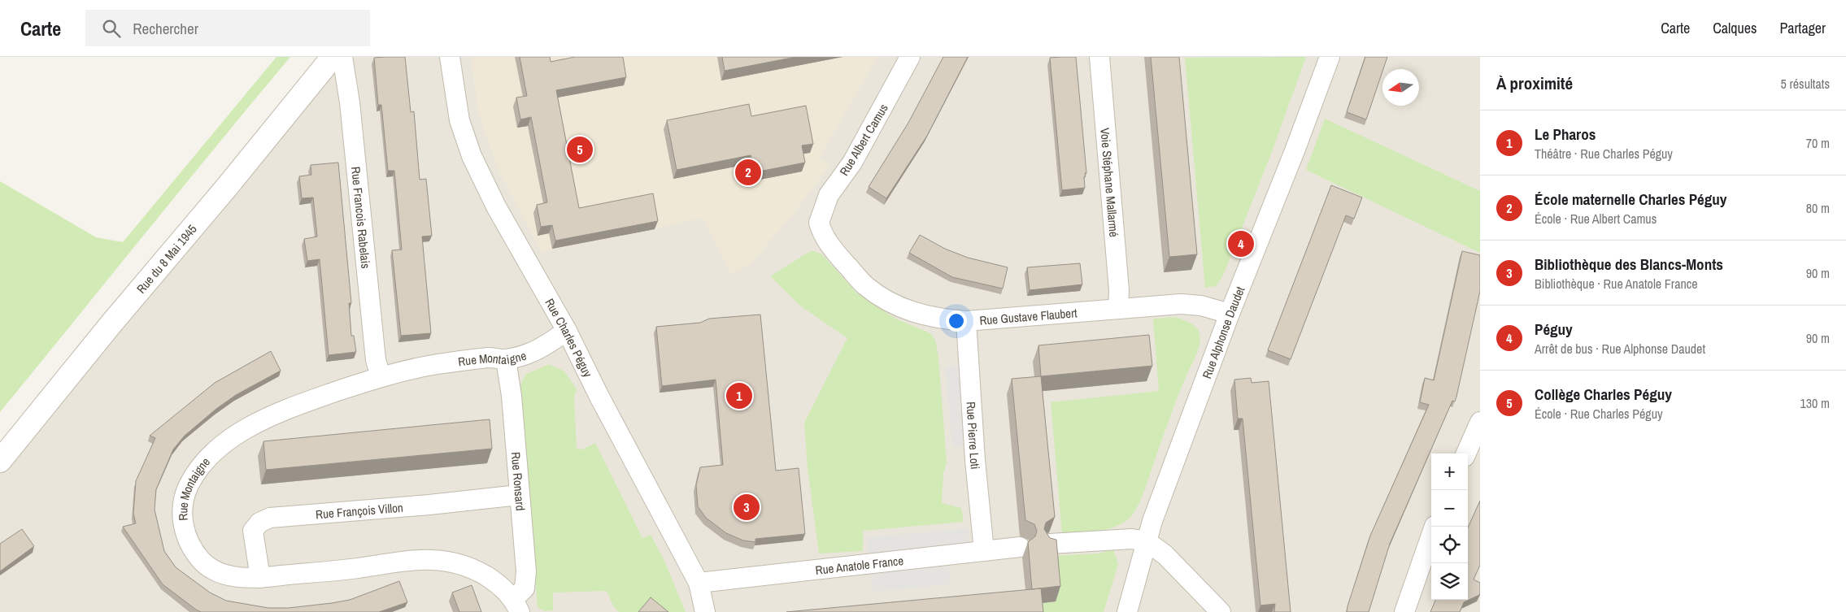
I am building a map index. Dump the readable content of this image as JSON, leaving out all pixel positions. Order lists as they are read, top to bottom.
{
  "streets": {
    "street": [
      "Rue Albert Camus",
      "Voie Stéphane Mallarmé",
      "Rue Francois Rabelais",
      "Rue du 8 Mai 1945",
      "Rue Gustave Flaubert",
      "Rue Alphonse Daudet",
      "Rue Charles Péguy",
      "Rue Montaigne",
      "Rue Pierre Loti",
      "Rue Ronsard",
      "Rue François Villon",
      "Rue Anatole France"
    ]
  },
  "crossings": [
    ["Rue Albert Camus", "Rue Gustave Flaubert"],
    ["Voie Stéphane Mallarmé", "Rue Gustave Flaubert"],
    ["Rue Francois Rabelais", "Rue Montaigne"],
    ["Rue Gustave Flaubert", "Rue Alphonse Daudet"],
    ["Rue Gustave Flaubert", "Rue Pierre Loti"],
    ["Rue Charles Péguy", "Rue Montaigne"],
    ["Rue Charles Péguy", "Rue Anatole France"],
    ["Rue Montaigne", "Rue Ronsard"],
    ["Rue Montaigne", "Rue François Villon"],
    ["Rue Pierre Loti", "Rue Anatole France"],
    ["Rue Ronsard", "Rue François Villon"]
  ],
  "north": "left",
  "page": {
    "header": "Carte",
    "search": "Rechercher",
    "nav": ["Carte", "Calques", "Partager"],
    "heading": ["À proximité", "5 résultats"],
    "list": [
      {
        "mark": "1",
        "name": "Le Pharos",
        "note": "Théâtre · Rue Charles Péguy",
        "value": "70 m"
      },
      {
        "mark": "2",
        "name": "École maternelle Charles Péguy",
        "note": "École · Rue Albert Camus",
        "value": "80 m"
      },
      {
        "mark": "3",
        "name": "Bibliothèque des Blancs-Monts",
        "note": "Bibliothèque · Rue Anatole France",
        "value": "90 m"
      },
      {
        "mark": "4",
        "name": "Péguy",
        "note": "Arrêt de bus · Rue Alphonse Daudet",
        "value": "90 m"
      },
      {
        "mark": "5",
        "name": "Collège Charles Péguy",
        "note": "École · Rue Charles Péguy",
        "value": "130 m"
      }
    ],
    "pins": [
      "5",
      "2",
      "4",
      "1",
      "3"
    ],
    "map_buttons": ["+", "−"]
  }
}
